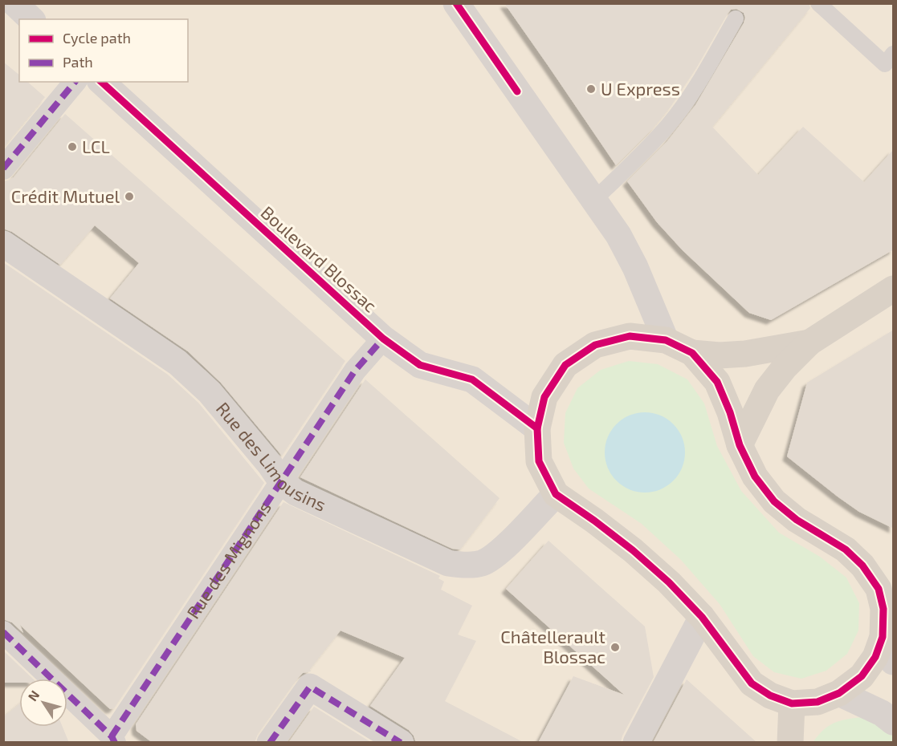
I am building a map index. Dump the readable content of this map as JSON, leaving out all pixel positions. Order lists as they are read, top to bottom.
{
  "streets": {
    "main road": ["Boulevard Blossac", "Rue des Limousins"],
    "street": ["Rue des Mignons"]
  },
  "crossings": [
    ["Boulevard Blossac", "Rue des Mignons"],
    ["Rue des Limousins", "Rue des Mignons"]
  ],
  "places": [
    "U Express",
    "LCL",
    "Crédit Mutuel",
    "Châtellerault Blossac"
  ],
  "legend": ["Cycle path", "Path"],
  "north": "top left"
}
